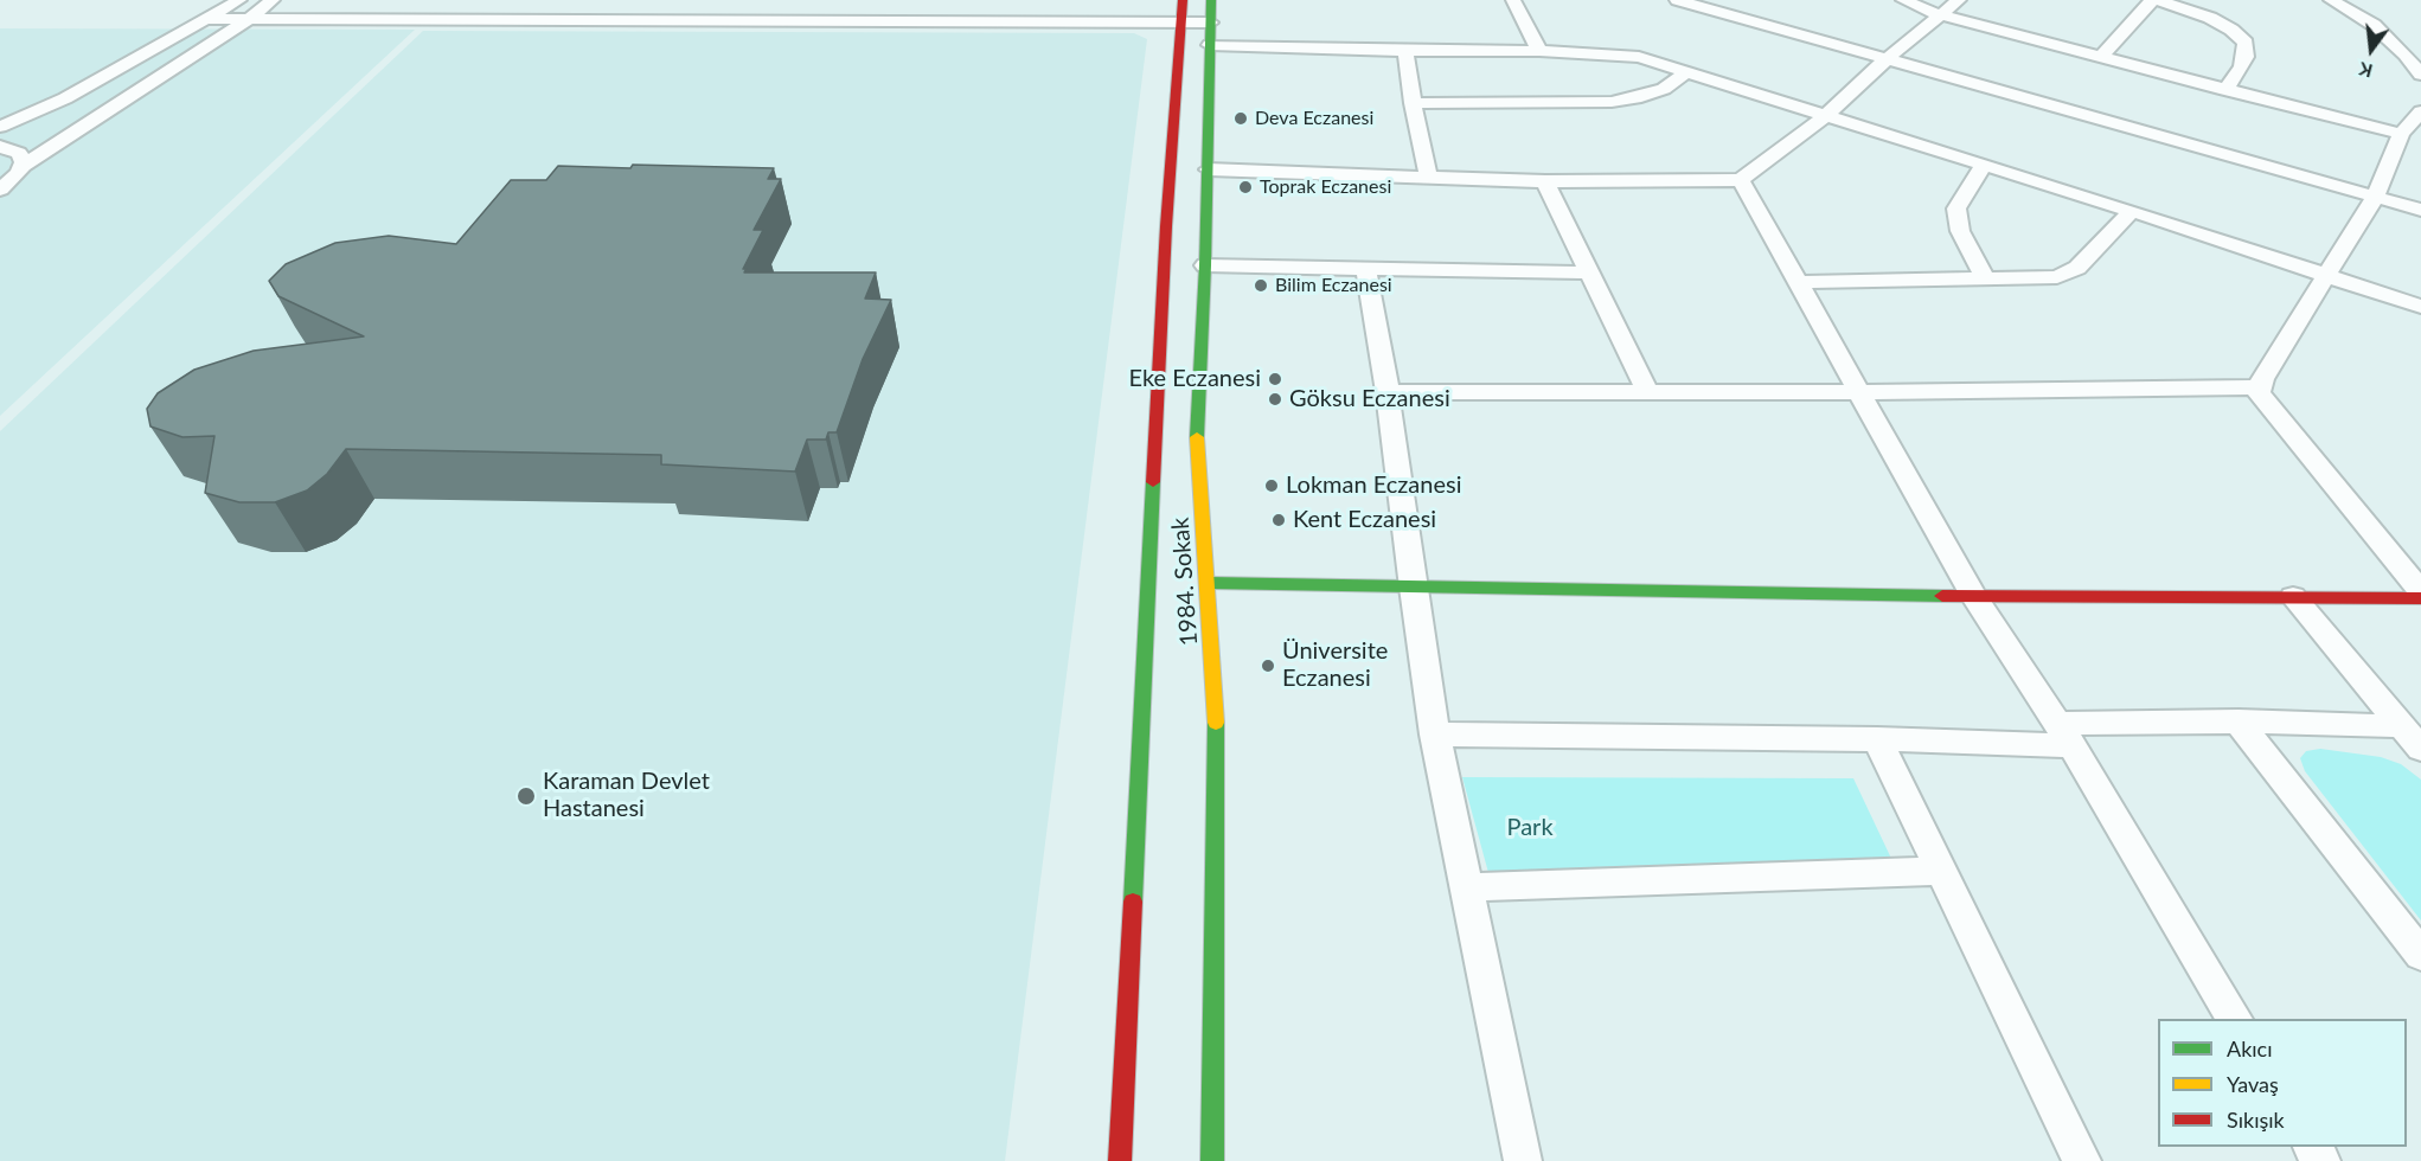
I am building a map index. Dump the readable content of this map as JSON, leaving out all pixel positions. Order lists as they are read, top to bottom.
{
  "streets": {
    "main road": ["1984. Sokak"]
  },
  "parks": ["Park"],
  "places": [
    "Deva Eczanesi",
    "Toprak Eczanesi",
    "Bilim Eczanesi",
    "Eke Eczanesi",
    "Göksu Eczanesi",
    "Lokman Eczanesi",
    "Kent Eczanesi",
    "Üniversite Eczanesi",
    "Karaman Devlet Hastanesi"
  ],
  "legend": ["Akıcı", "Yavaş", "Sıkışık"],
  "north": "bottom"
}
